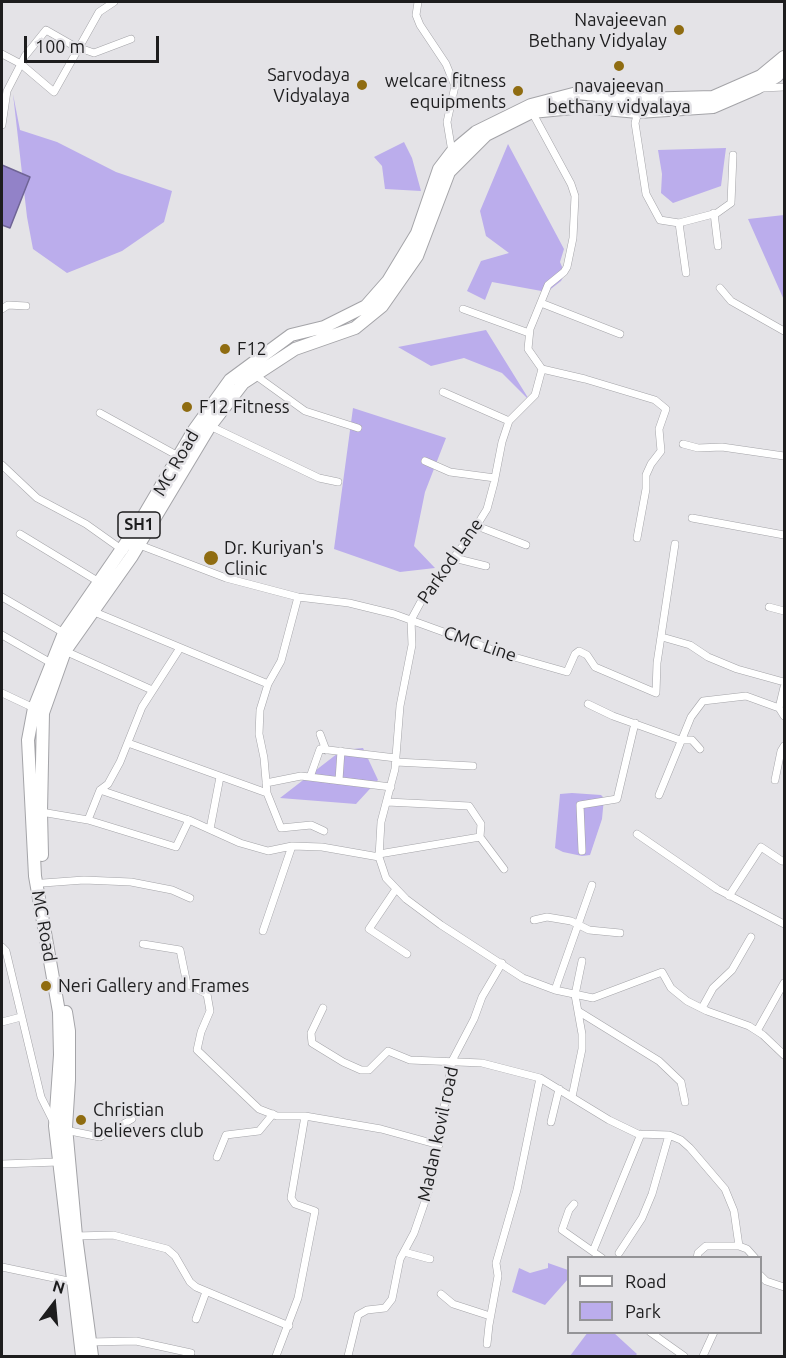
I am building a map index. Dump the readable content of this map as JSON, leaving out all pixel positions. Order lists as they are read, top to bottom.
{
  "streets": {
    "main road": ["MC Road", "SH1"],
    "street": ["Parkod Lane", "CMC Line", "Madan kovil road"]
  },
  "crossings": [
    ["MC Road", "CMC Line"],
    ["Parkod Lane", "CMC Line"]
  ],
  "places": [
    "Navajeevan Bethany Vidyalay",
    "navajeevan bethany vidyalaya",
    "Sarvodaya Vidyalaya",
    "welcare fitness equipments",
    "F12",
    "F12 Fitness",
    "Dr. Kuriyan's Clinic",
    "Neri Gallery and Frames",
    "Christian believers club"
  ],
  "legend": ["Road", "Park"],
  "scale_bar": "100 m",
  "north": "top"
}
